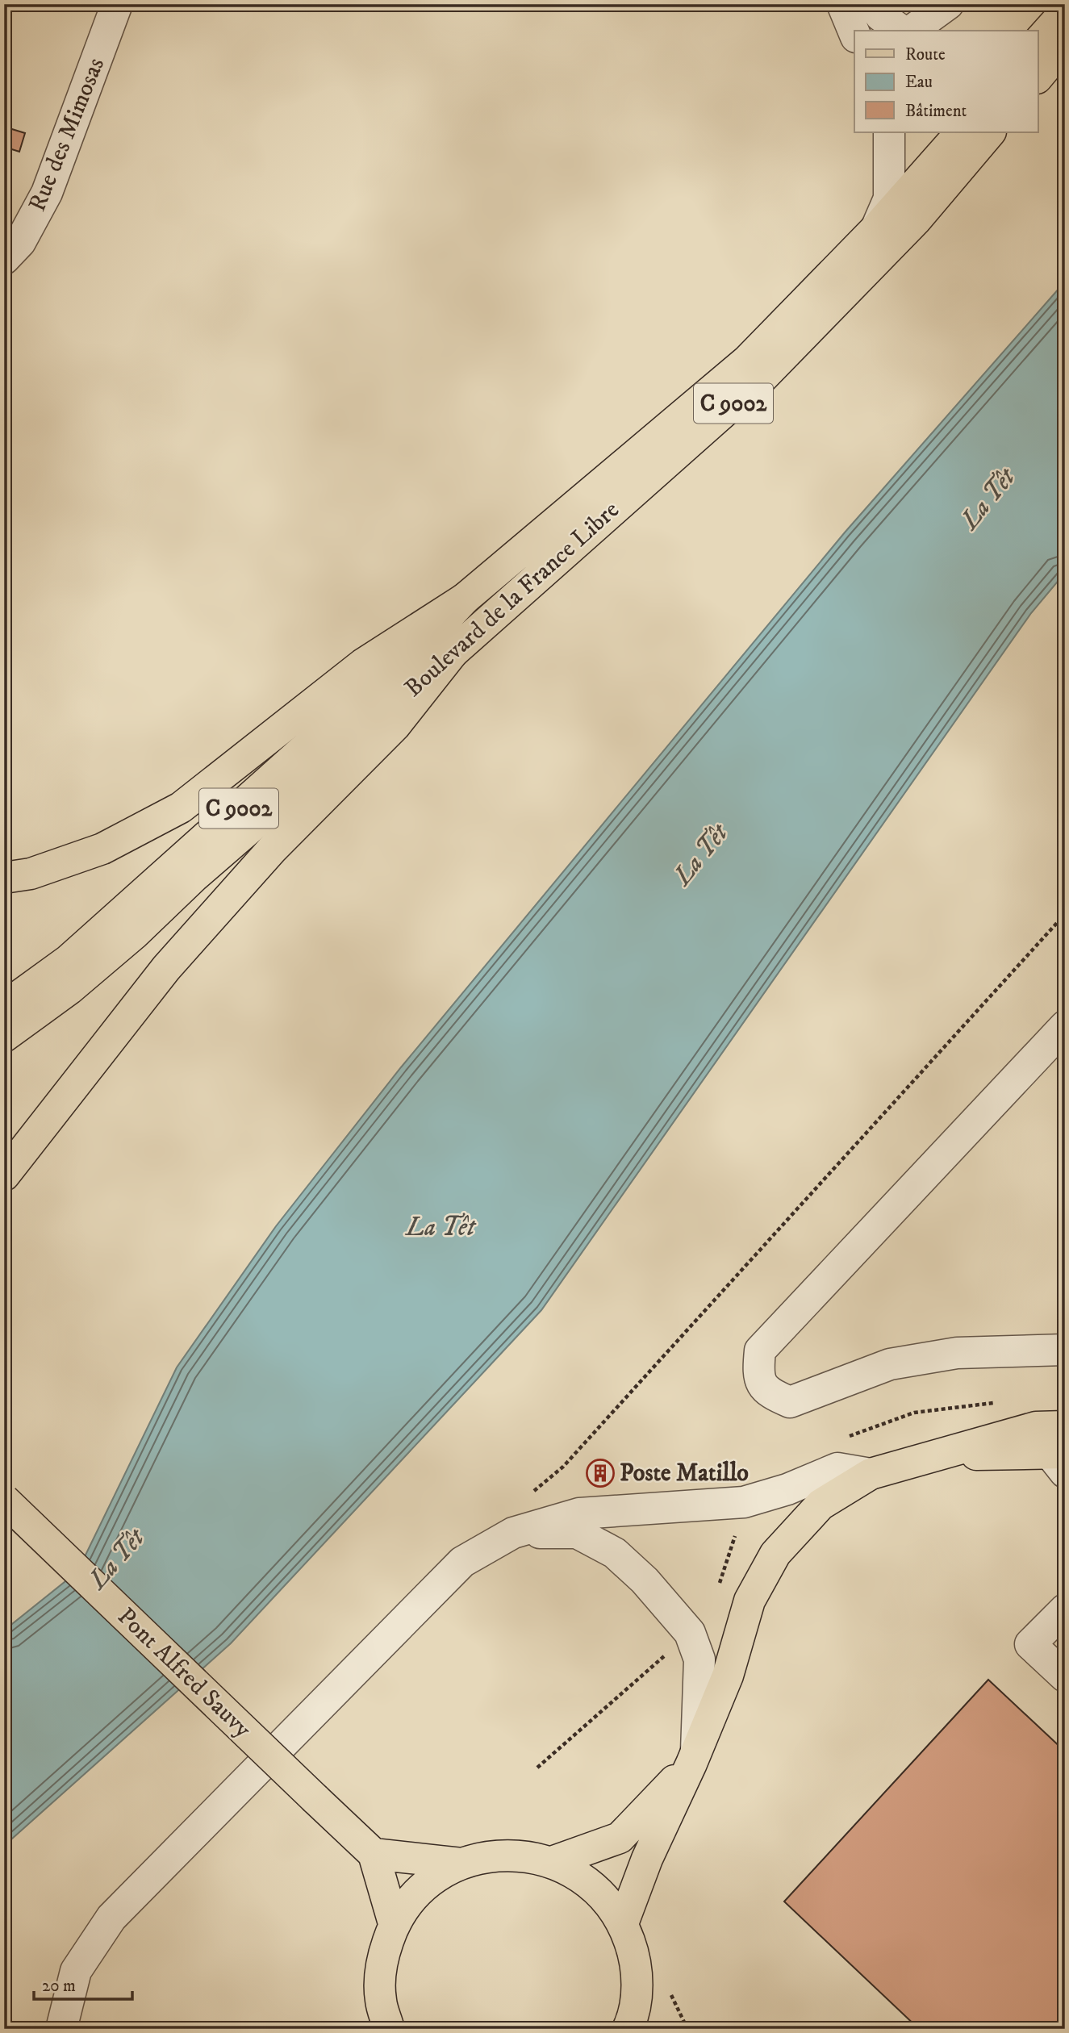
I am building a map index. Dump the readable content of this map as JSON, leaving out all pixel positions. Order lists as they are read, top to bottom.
{
  "streets": {
    "main road": ["C 9002", "Boulevard de la France Libre", "Pont Alfred Sauvy"],
    "street": ["Rue des Mimosas"]
  },
  "water": ["La Têt"],
  "places": {
    "building": ["Poste Matillo"]
  },
  "legend": ["Route", "Eau", "Bâtiment"],
  "scale_bar": "20 m"
}
